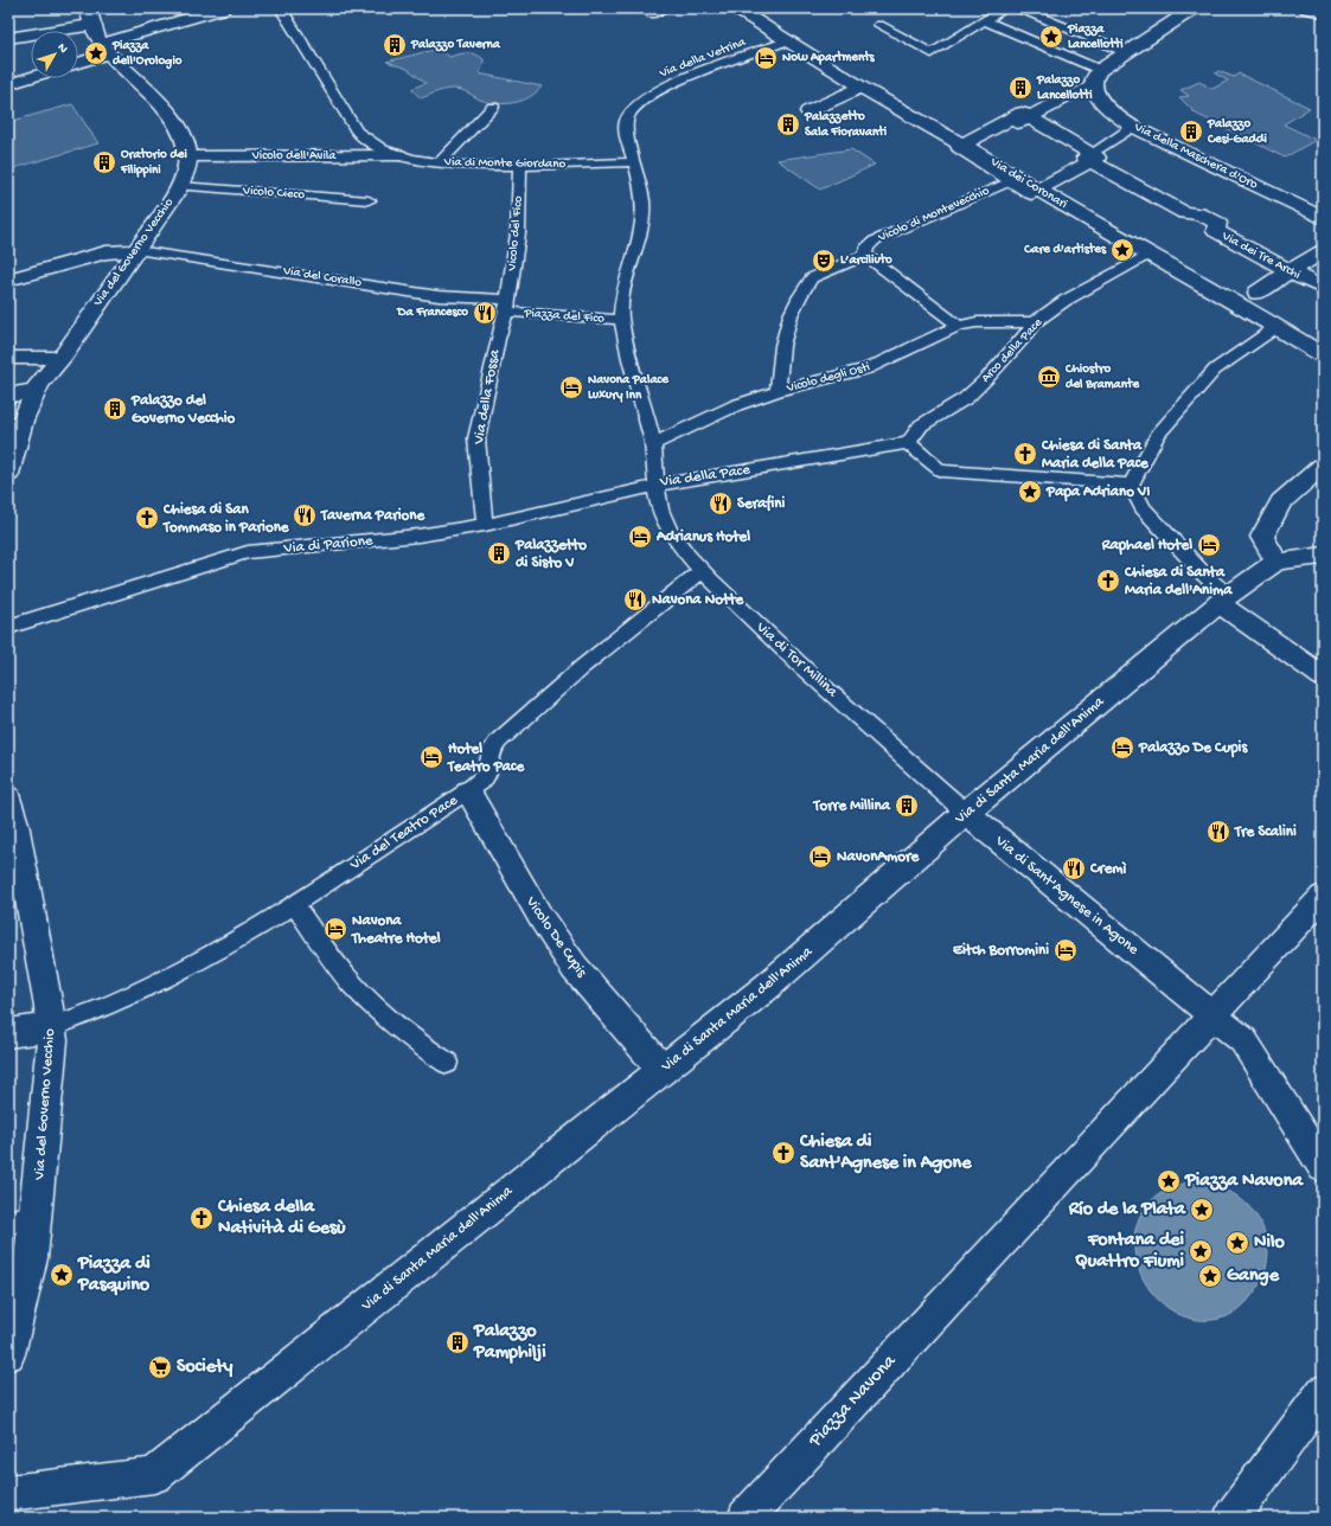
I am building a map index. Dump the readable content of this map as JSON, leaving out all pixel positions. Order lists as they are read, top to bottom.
{
  "streets": {
    "street": [
      "Vicolo dell'Avila",
      "Via della Maschera d'Oro",
      "Via dei Coronari",
      "Via del Governo Vecchio",
      "Via dei Tre Archi",
      "Via di Santa Maria dell'Anima",
      "Via di Sant'Agnese in Agone",
      "Vicolo De Cupis",
      "Piazza Navona"
    ],
    "lane": [
      "Via della Vetrina",
      "Via di Monte Giordano",
      "Vicolo Cieco",
      "Vicolo di Montevecchio",
      "Vicolo del Fico",
      "Via del Corallo",
      "Piazza del Fico",
      "Arco della Pace",
      "Vicolo degli Osti",
      "Via della Fossa",
      "Via della Pace",
      "Via di Parione",
      "Via di Tor Millina",
      "Via del Teatro Pace"
    ]
  },
  "crossings": [
    ["Via della Vetrina", "Via di Monte Giordano"],
    ["Via della Vetrina", "Via dei Coronari"],
    ["Via della Vetrina", "Piazza del Fico"],
    ["Via della Vetrina", "Via della Pace"],
    ["Vicolo dell'Avila", "Via di Monte Giordano"],
    ["Vicolo dell'Avila", "Via del Governo Vecchio"],
    ["Via di Monte Giordano", "Vicolo del Fico"],
    ["Via dei Coronari", "Vicolo di Montevecchio"],
    ["Via dei Coronari", "Arco della Pace"],
    ["Vicolo Cieco", "Via del Governo Vecchio"],
    ["Vicolo di Montevecchio", "Vicolo degli Osti"],
    ["Vicolo del Fico", "Via del Corallo"],
    ["Vicolo del Fico", "Piazza del Fico"],
    ["Vicolo del Fico", "Via della Fossa"],
    ["Via del Governo Vecchio", "Via del Corallo"],
    ["Via del Governo Vecchio", "Via del Teatro Pace"],
    ["Via del Corallo", "Piazza del Fico"],
    ["Via del Corallo", "Via della Fossa"],
    ["Piazza del Fico", "Via della Fossa"],
    ["Piazza del Fico", "Via della Pace"],
    ["Arco della Pace", "Vicolo degli Osti"],
    ["Arco della Pace", "Via della Pace"],
    ["Vicolo degli Osti", "Via della Pace"],
    ["Via della Fossa", "Via di Parione"],
    ["Via della Pace", "Via di Parione"],
    ["Via della Pace", "Via di Tor Millina"],
    ["Via di Parione", "Via di Tor Millina"],
    ["Via di Tor Millina", "Via di Santa Maria dell'Anima"],
    ["Via di Tor Millina", "Via del Teatro Pace"],
    ["Via di Tor Millina", "Via di Sant'Agnese in Agone"],
    ["Via di Santa Maria dell'Anima", "Via di Sant'Agnese in Agone"],
    ["Via di Santa Maria dell'Anima", "Vicolo De Cupis"],
    ["Via del Teatro Pace", "Vicolo De Cupis"],
    ["Via di Sant'Agnese in Agone", "Piazza Navona"]
  ],
  "places": {
    "place": [
      "Piazza Lancellotti",
      "Piazza dell'Orologio",
      "Care d'artistes",
      "Papa Adriano VI",
      "Piazza Navona",
      "Río de la Plata",
      "Nilo",
      "Fontana dei Quattro Fiumi",
      "Piazza di Pasquino",
      "Gange"
    ],
    "building": [
      "Palazzo Taverna",
      "Palazzo Lancellotti",
      "Palazzetto Sala Fioravanti",
      "Palazzo Cesi-Gaddi",
      "Oratorio dei Filippini",
      "Palazzo del Governo Vecchio",
      "Palazzetto di Sisto V",
      "Torre Millina",
      "Palazzo Pamphilji"
    ],
    "hotel": [
      "Now Apartments",
      "Navona Palace Luxury Inn",
      "Adrianus Hotel",
      "Raphael Hotel",
      "Palazzo De Cupis",
      "Hotel Teatro Pace",
      "NavonAmore",
      "Navona Theatre Hotel",
      "Eitch Borromini"
    ],
    "theatre": ["L’arciliuto"],
    "restaurant": [
      "Da Francesco",
      "Serafini",
      "Taverna Parione",
      "Navona Notte",
      "Tre Scalini",
      "Cremì"
    ],
    "museum": ["Chiostro del Bramante"],
    "church": [
      "Chiesa di Santa Maria della Pace",
      "Chiesa di San Tommaso in Parione",
      "Chiesa di Santa Maria dell'Anima",
      "Chiesa di Sant'Agnese in Agone",
      "Chiesa della Natività di Gesù"
    ],
    "supermarket": ["Society"]
  },
  "north": "top right"
}
